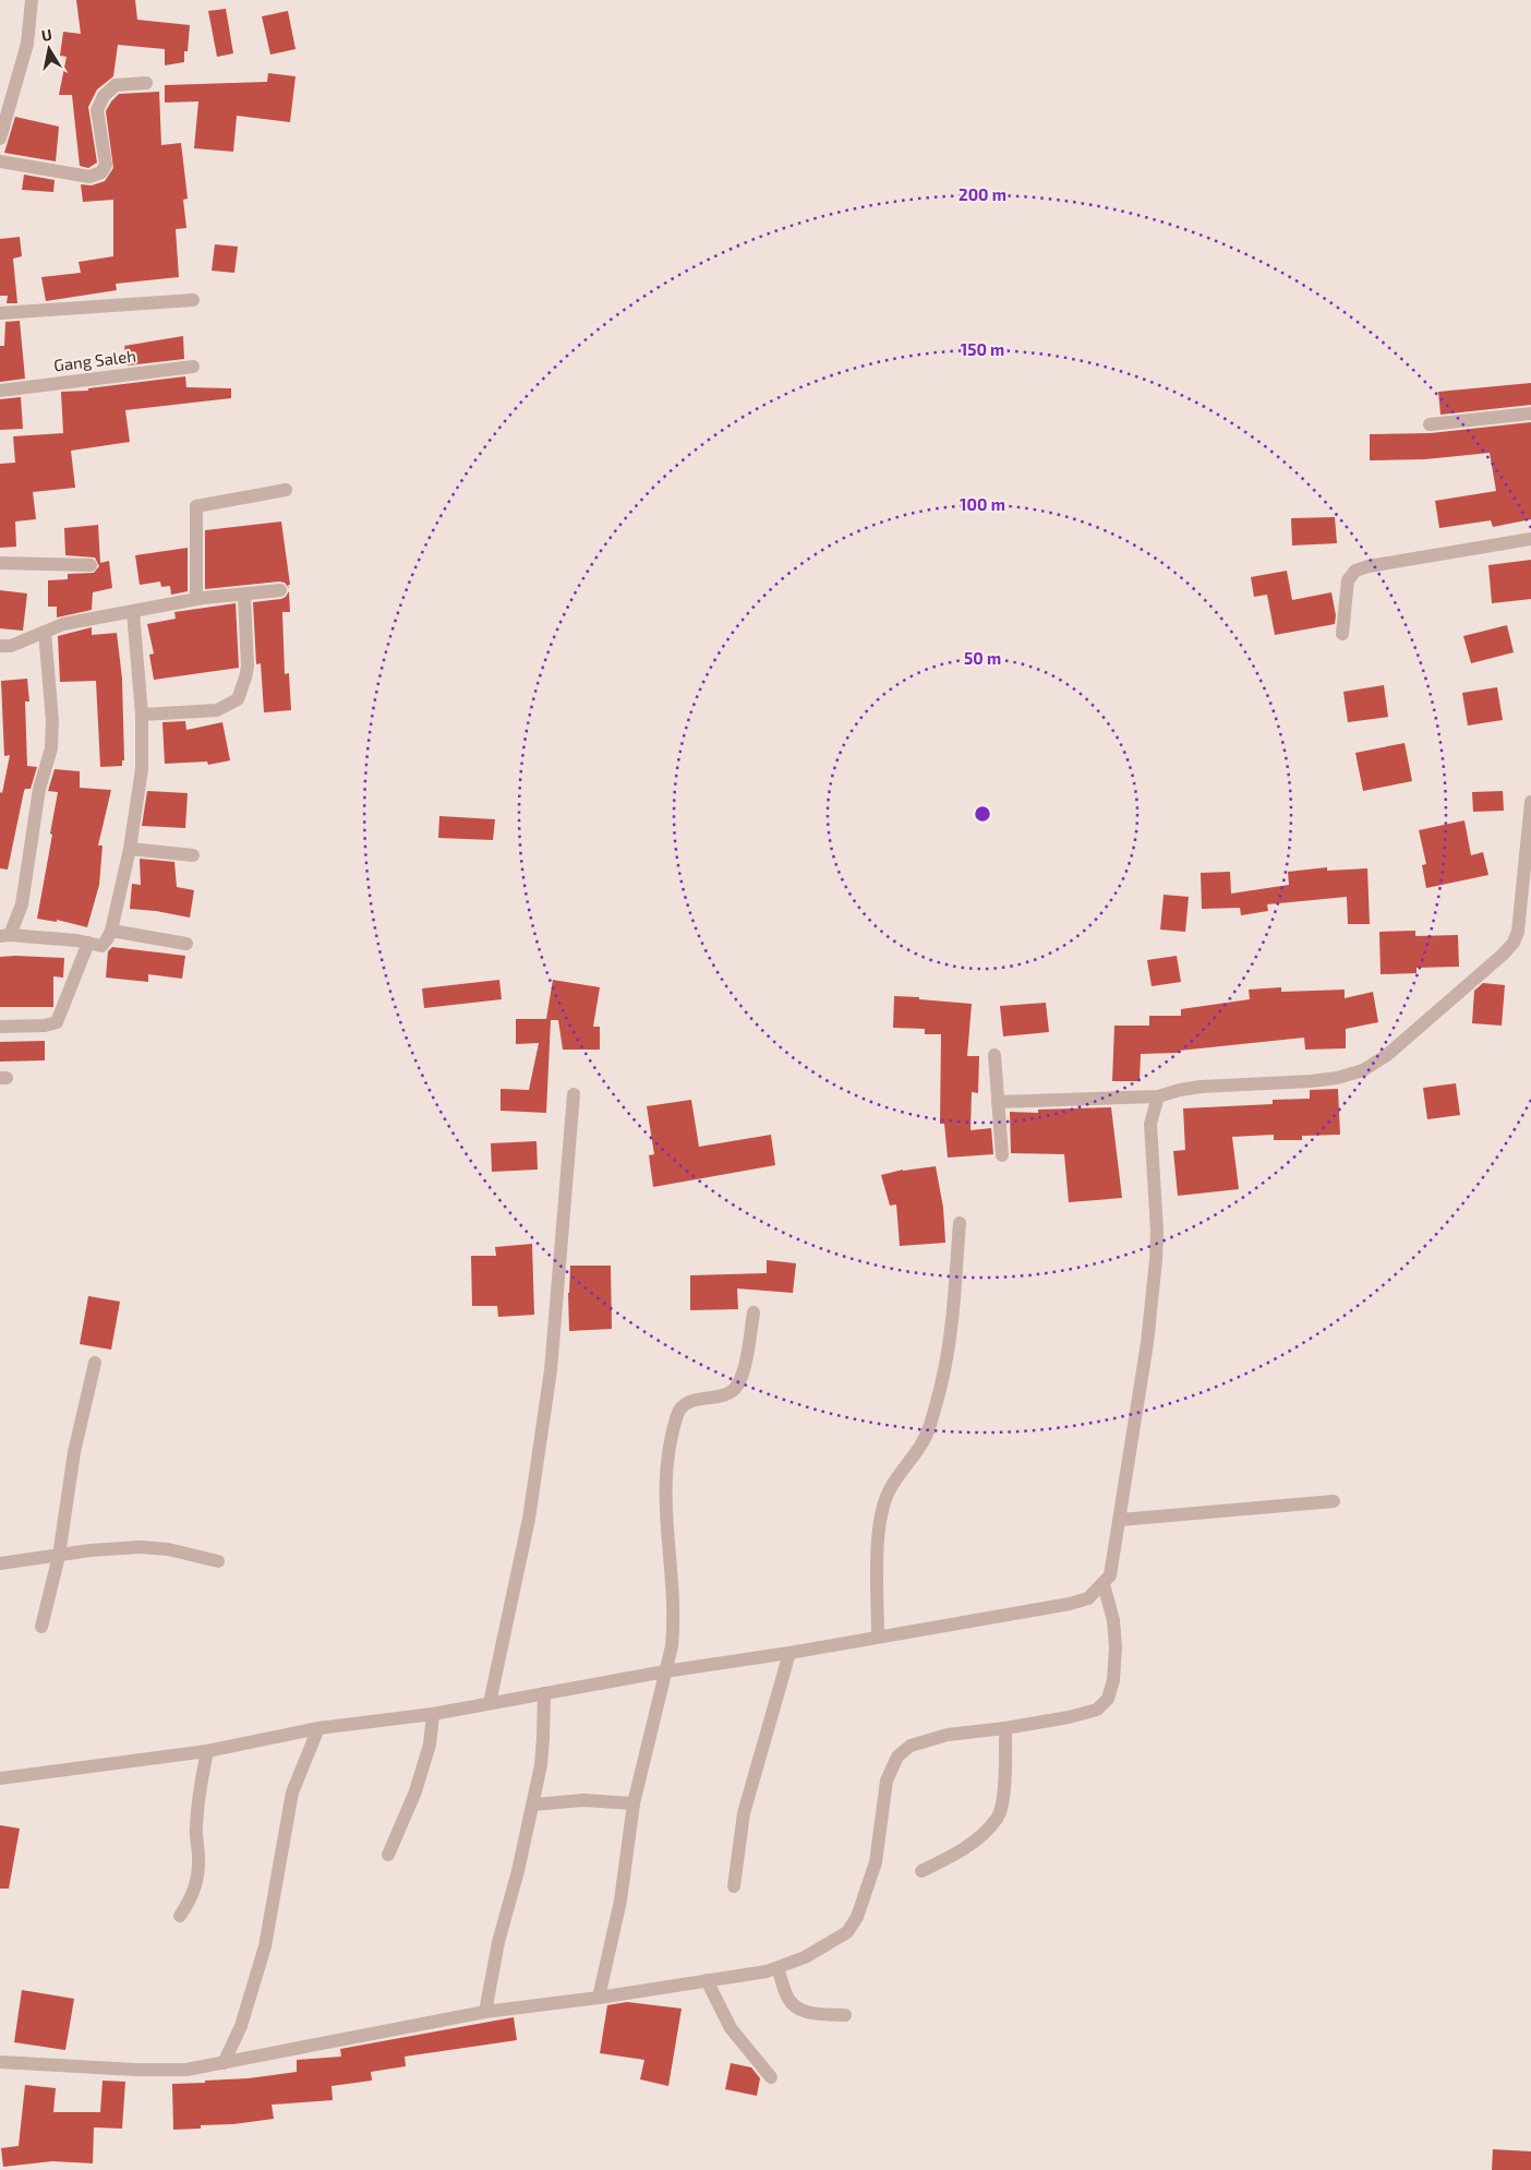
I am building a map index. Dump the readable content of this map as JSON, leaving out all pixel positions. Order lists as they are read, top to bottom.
{
  "streets": {
    "street": ["Gang Saleh"]
  },
  "north": "top",
  "rings": [
    "200 m",
    "150 m",
    "100 m",
    "50 m"
  ]
}
